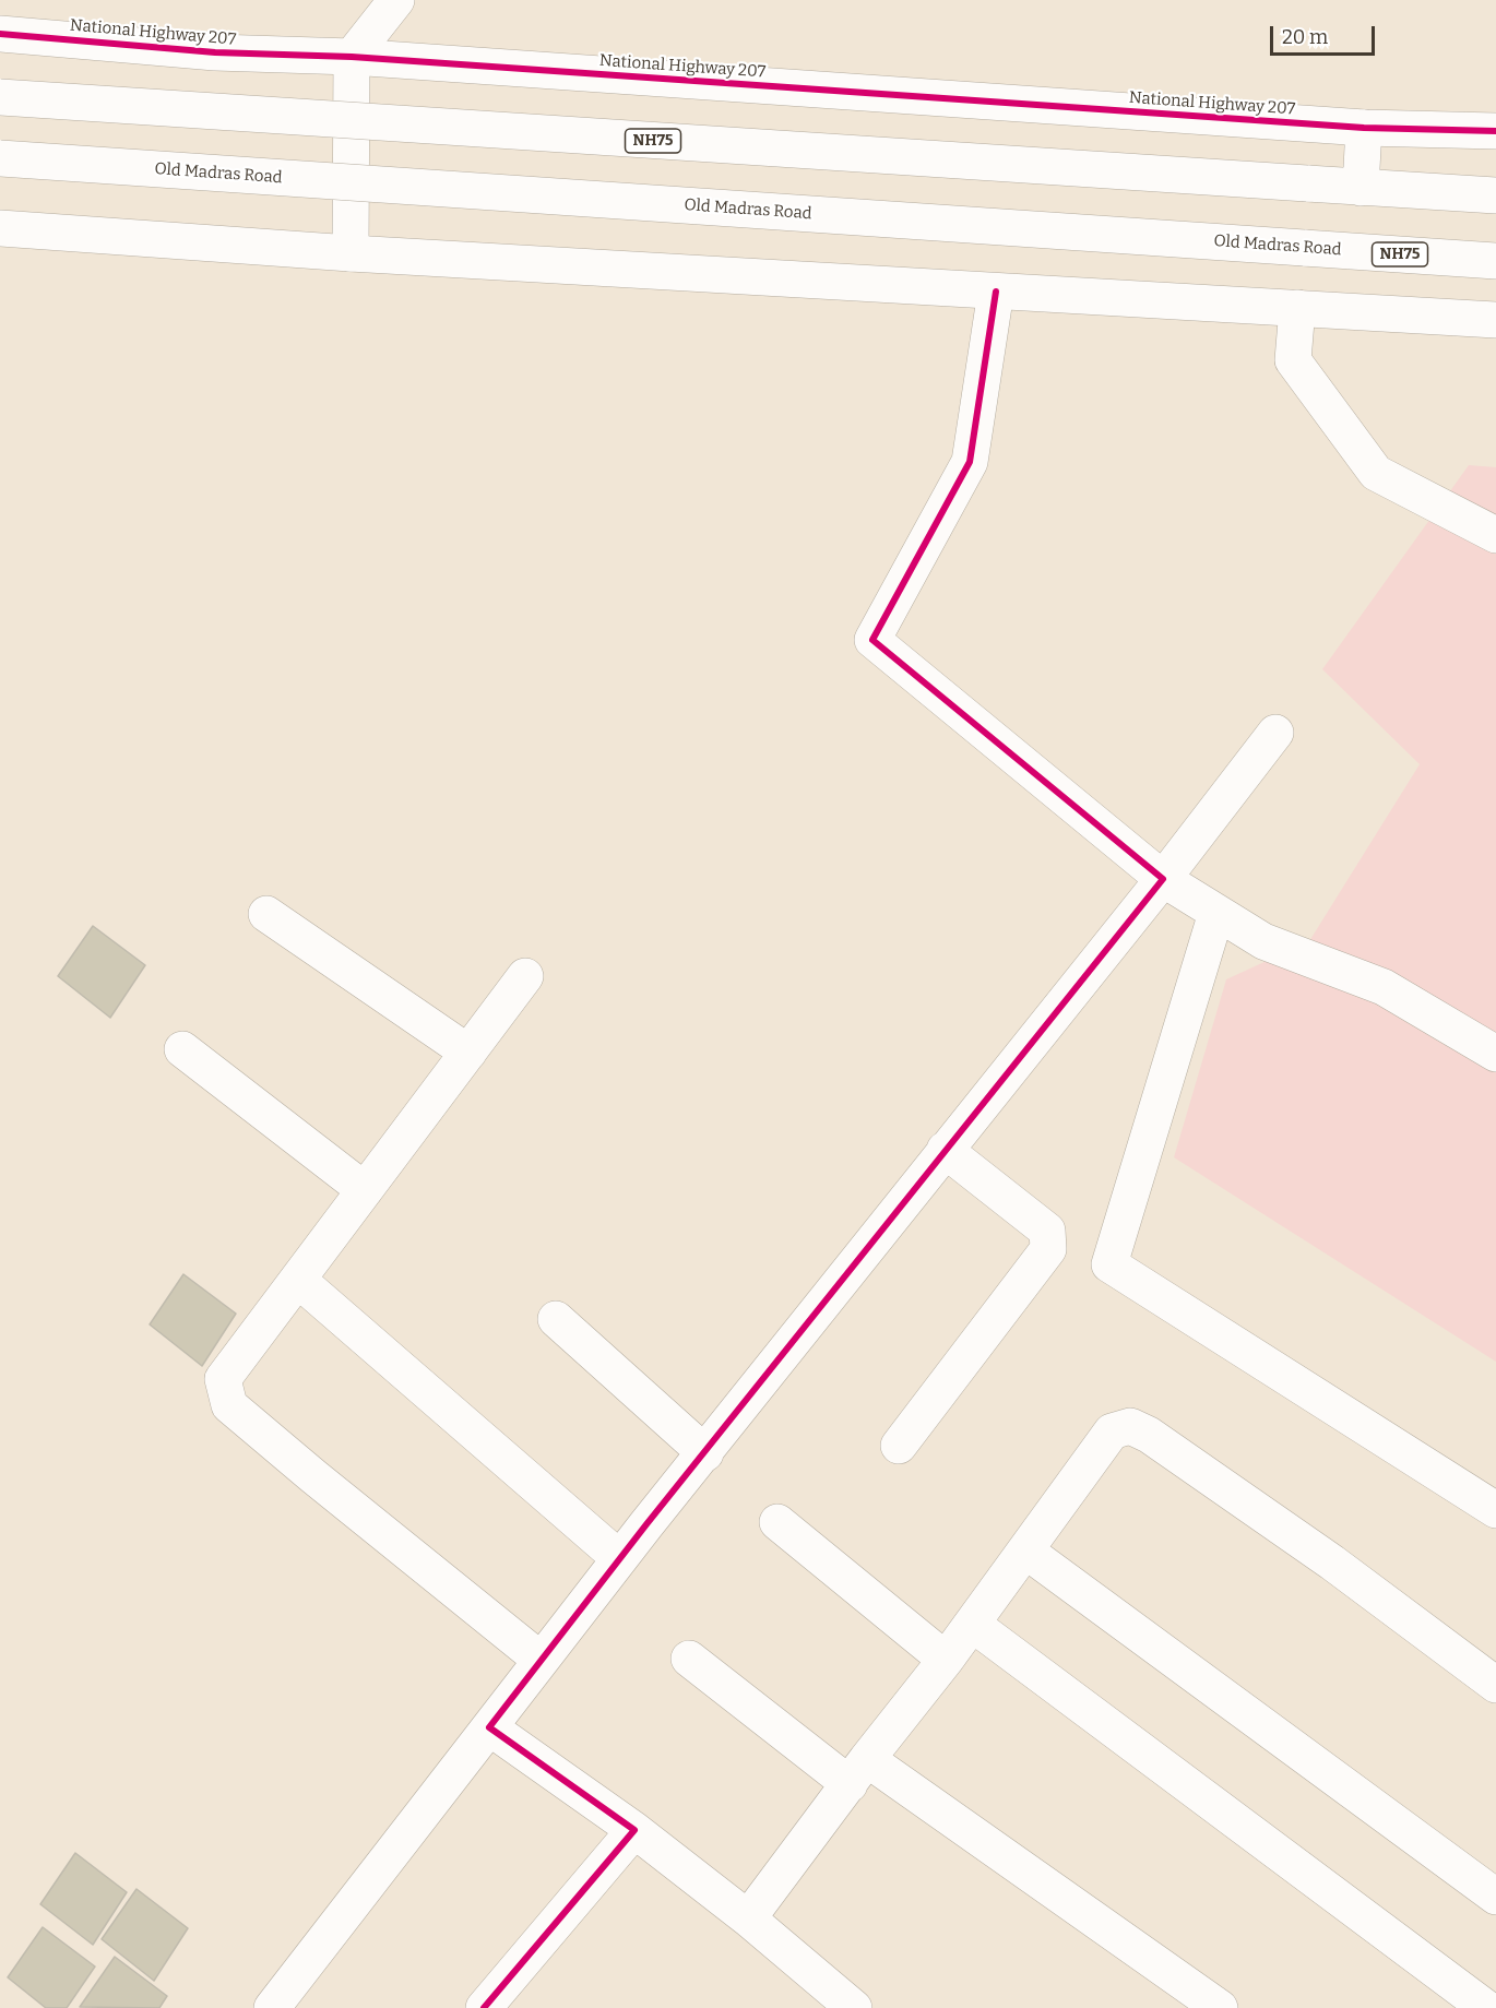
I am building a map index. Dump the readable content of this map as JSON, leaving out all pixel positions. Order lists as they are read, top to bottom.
{
  "streets": {
    "main road": ["National Highway 207", "NH75", "Old Madras Road"]
  },
  "scale_bar": "20 m"
}
